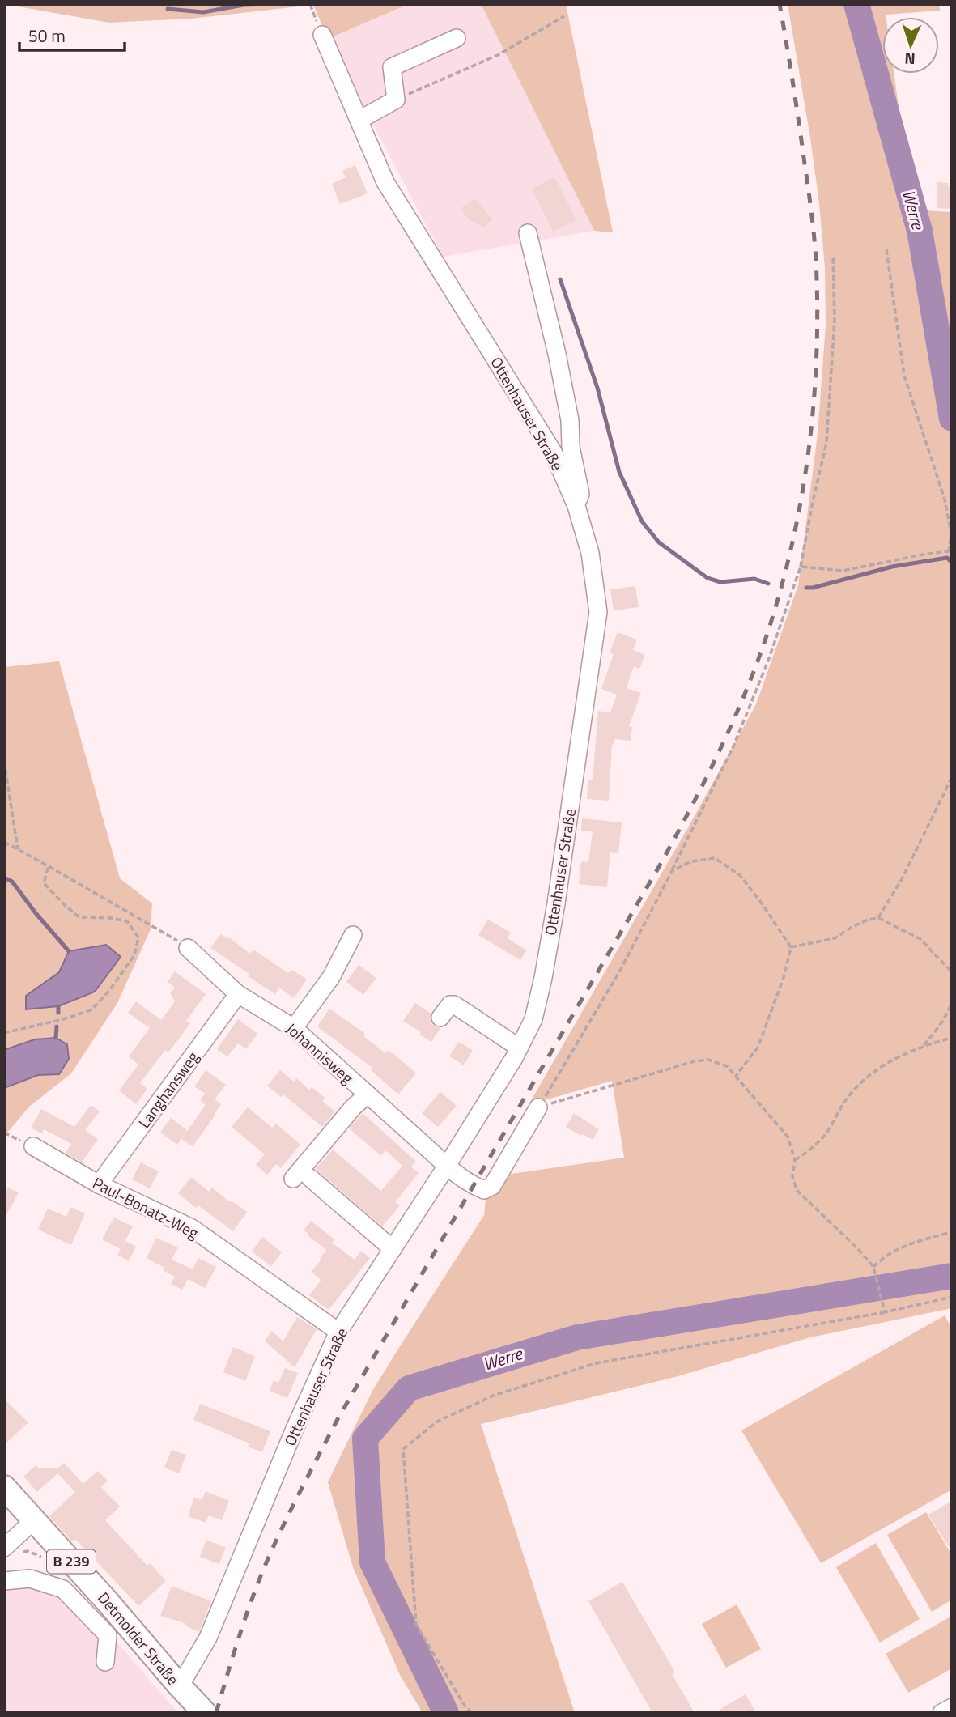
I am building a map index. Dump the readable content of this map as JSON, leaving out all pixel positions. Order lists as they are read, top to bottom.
{
  "streets": {
    "main road": ["B 239", "Detmolder Straße"],
    "street": [
      "Ottenhauser Straße",
      "Johannisweg",
      "Langhansweg",
      "Paul-Bonatz-Weg"
    ]
  },
  "crossings": [
    ["Ottenhauser Straße", "Johannisweg"],
    ["Ottenhauser Straße", "Paul-Bonatz-Weg"],
    ["Ottenhauser Straße", "Detmolder Straße"],
    ["Johannisweg", "Langhansweg"],
    ["Langhansweg", "Paul-Bonatz-Weg"]
  ],
  "water": ["Werre"],
  "scale_bar": "50 m",
  "north": "bottom"
}
